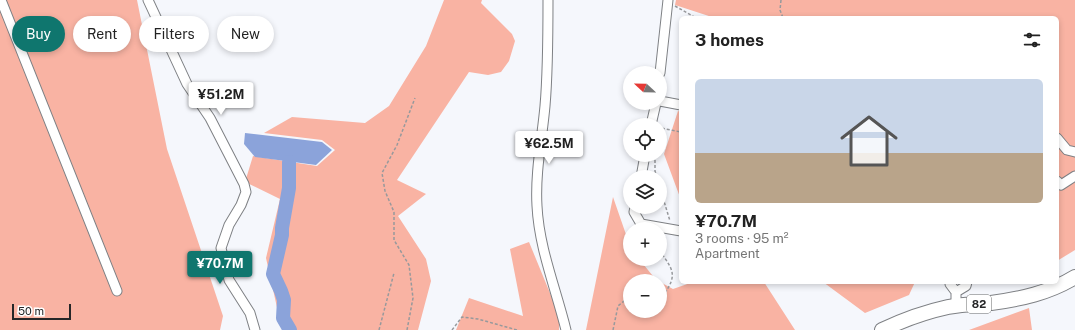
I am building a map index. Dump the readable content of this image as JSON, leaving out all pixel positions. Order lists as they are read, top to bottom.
{
  "streets": {
    "main road": ["82"]
  },
  "scale_bar": "50 m",
  "north": "left",
  "page": {
    "chip": [
      "Buy",
      "Rent",
      "Filters",
      "New"
    ],
    "heading": "3 homes",
    "list": [
      {
        "name": "¥70.7M",
        "note": "3 rooms · 95 m² · Apartment"
      }
    ],
    "map_buttons": ["+", "−"],
    "price": ["¥51.2M", "¥62.5M", "¥70.7M"],
    "scale": "50 m"
  }
}
